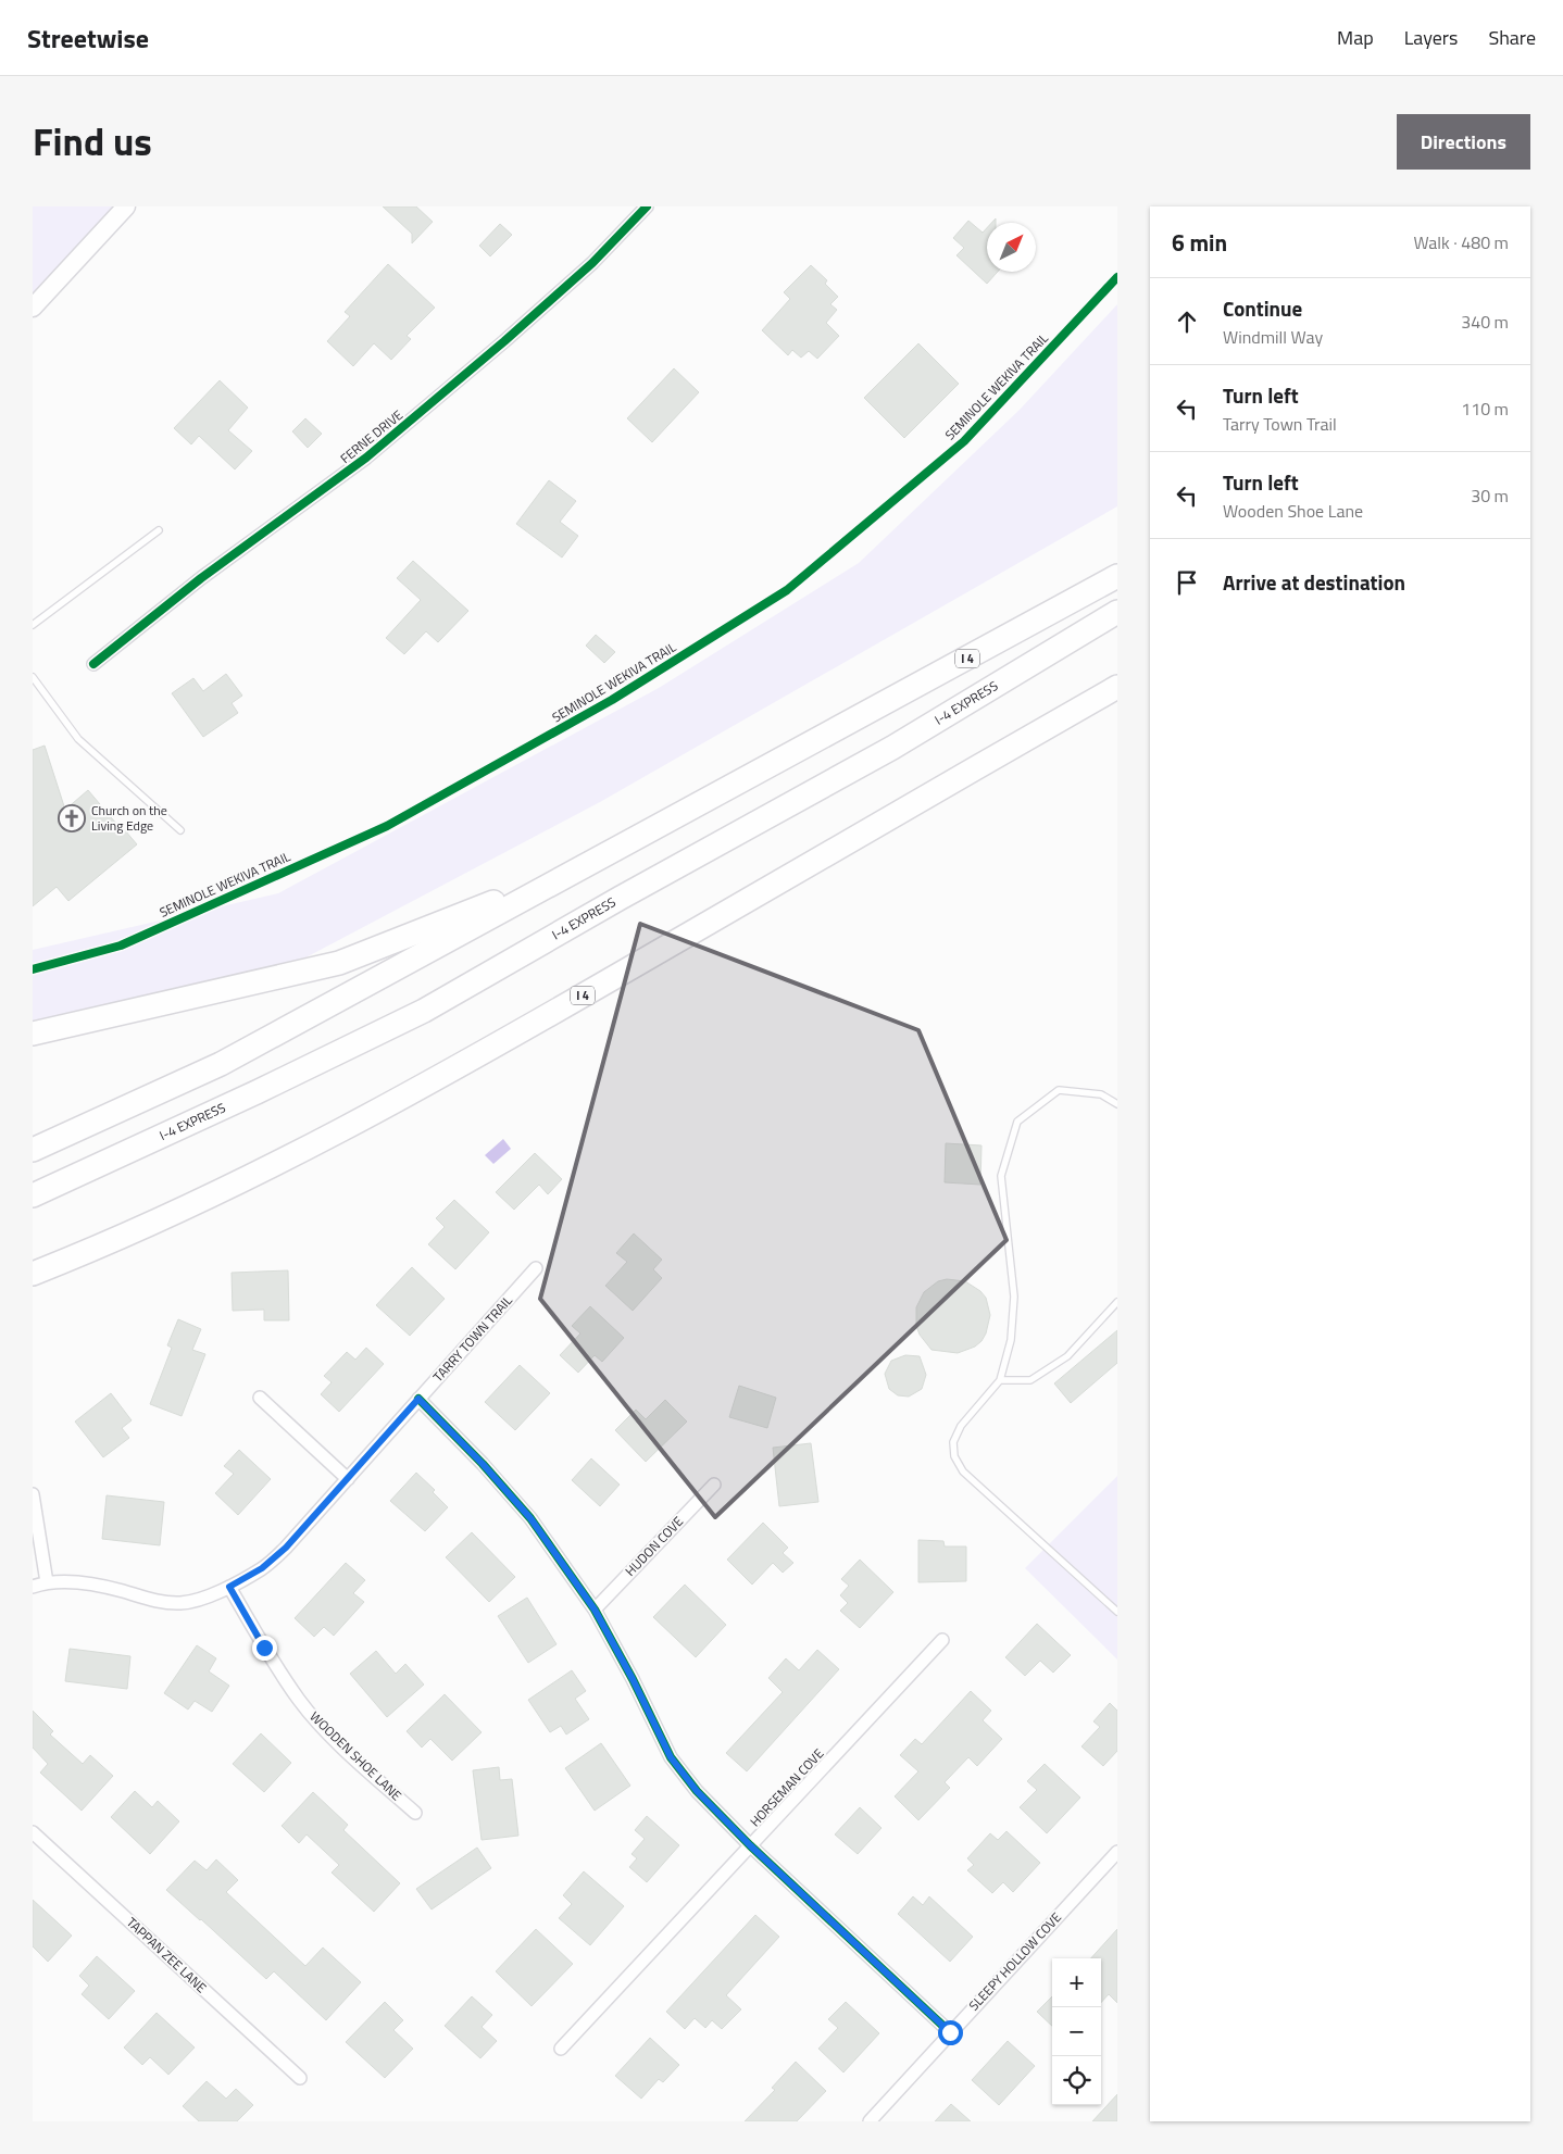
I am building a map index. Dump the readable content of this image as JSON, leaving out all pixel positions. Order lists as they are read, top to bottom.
{
  "streets": {
    "highway": ["I 4", "I-4 EXPRESS"],
    "street": [
      "FERNE DRIVE",
      "TARRY TOWN TRAIL",
      "HUDON COVE",
      "WOODEN SHOE LANE",
      "HORSEMAN COVE",
      "TAPPAN ZEE LANE",
      "SLEEPY HOLLOW COVE"
    ],
    "cycle path": ["SEMINOLE WEKIVA TRAIL"]
  },
  "crossings": [
    ["TARRY TOWN TRAIL", "WOODEN SHOE LANE"]
  ],
  "places": {
    "church": ["Church on the Living Edge"]
  },
  "north": "top right",
  "page": {
    "header": "Streetwise",
    "nav": ["Map", "Layers", "Share"],
    "title": "Find us",
    "buttons": "Directions",
    "heading": ["6 min", "Walk · 480 m"],
    "list": [
      ["Continue", "Windmill Way", "340 m"],
      ["Turn left", "Tarry Town Trail", "110 m"],
      ["Turn left", "Wooden Shoe Lane", "30 m"],
      "Arrive at destination"
    ],
    "map_buttons": ["+", "−"]
  }
}
